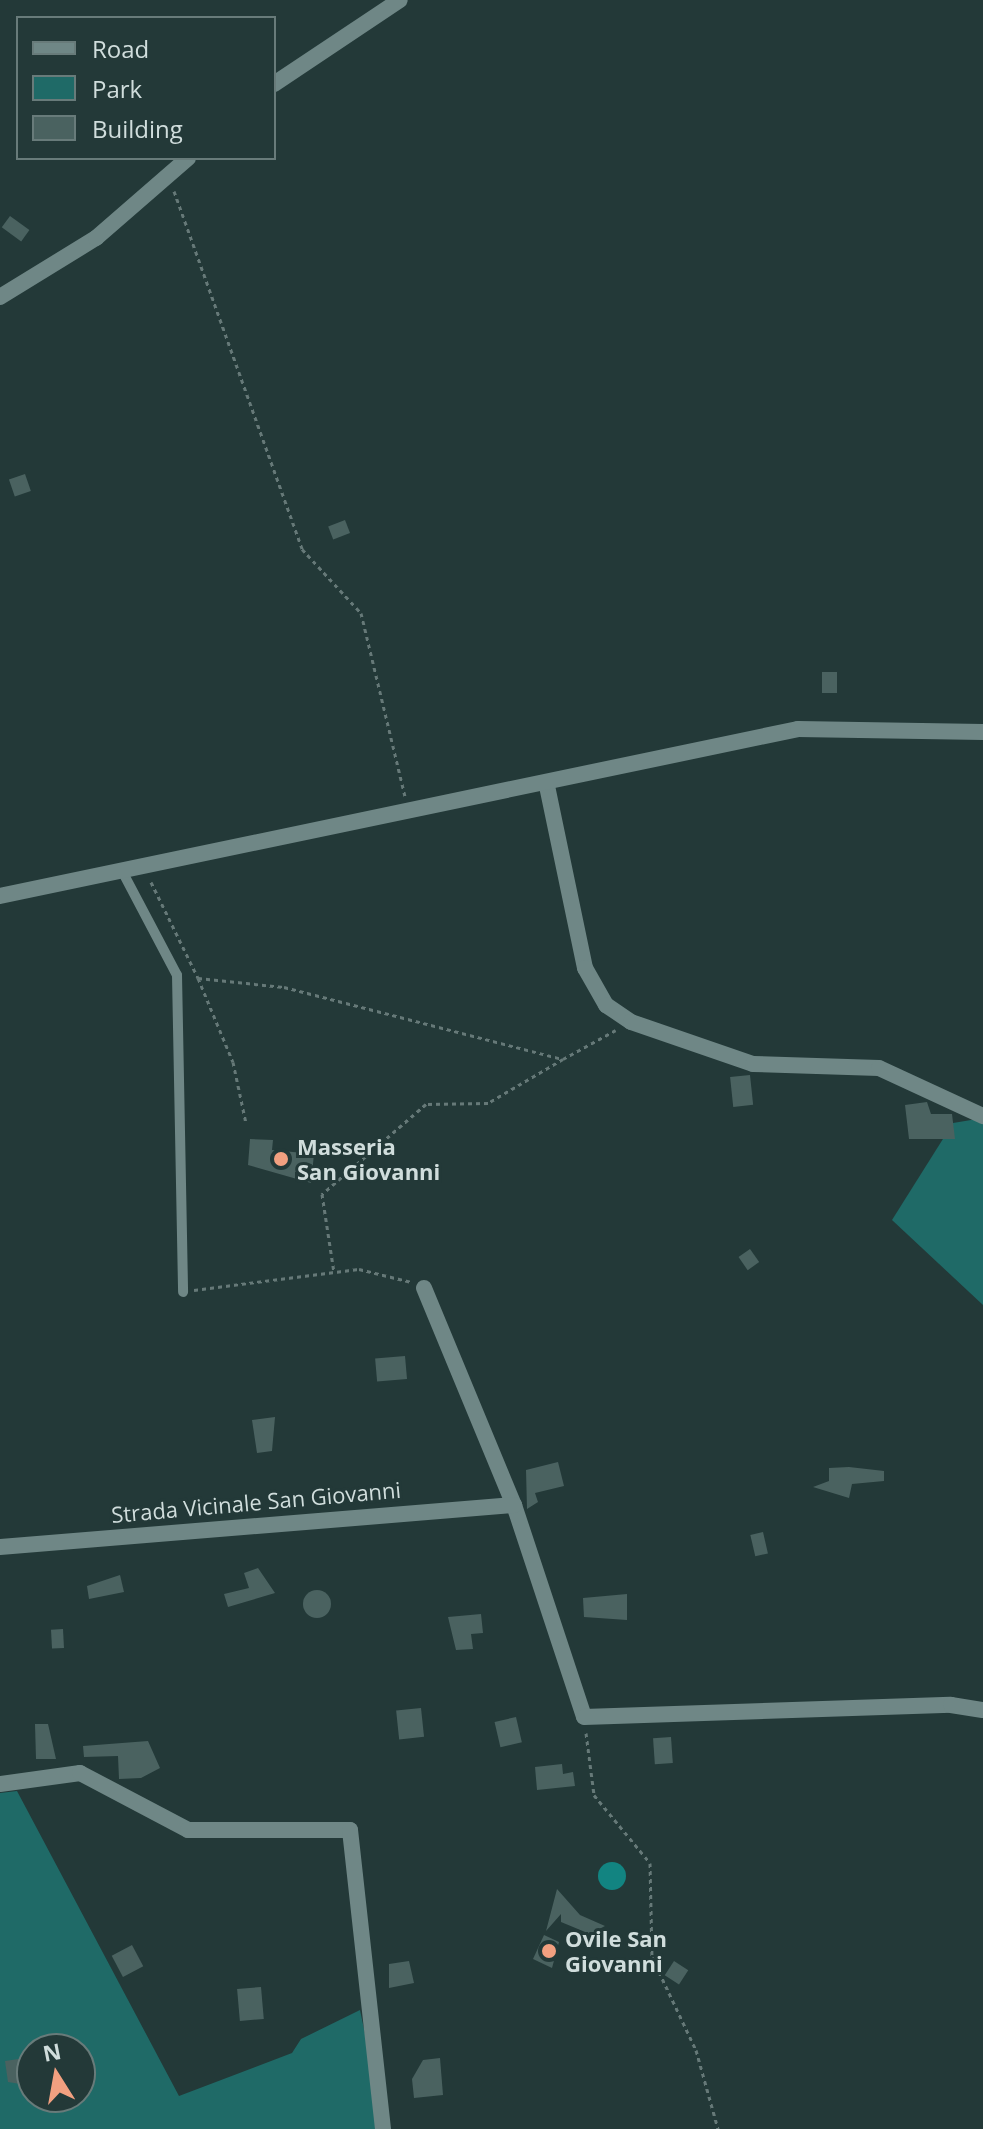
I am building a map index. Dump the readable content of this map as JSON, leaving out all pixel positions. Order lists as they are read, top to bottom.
{
  "streets": {
    "street": ["Strada Vicinale San Giovanni"]
  },
  "places": ["Masseria San Giovanni", "Ovile San Giovanni"],
  "legend": ["Road", "Park", "Building"],
  "north": "top"
}
